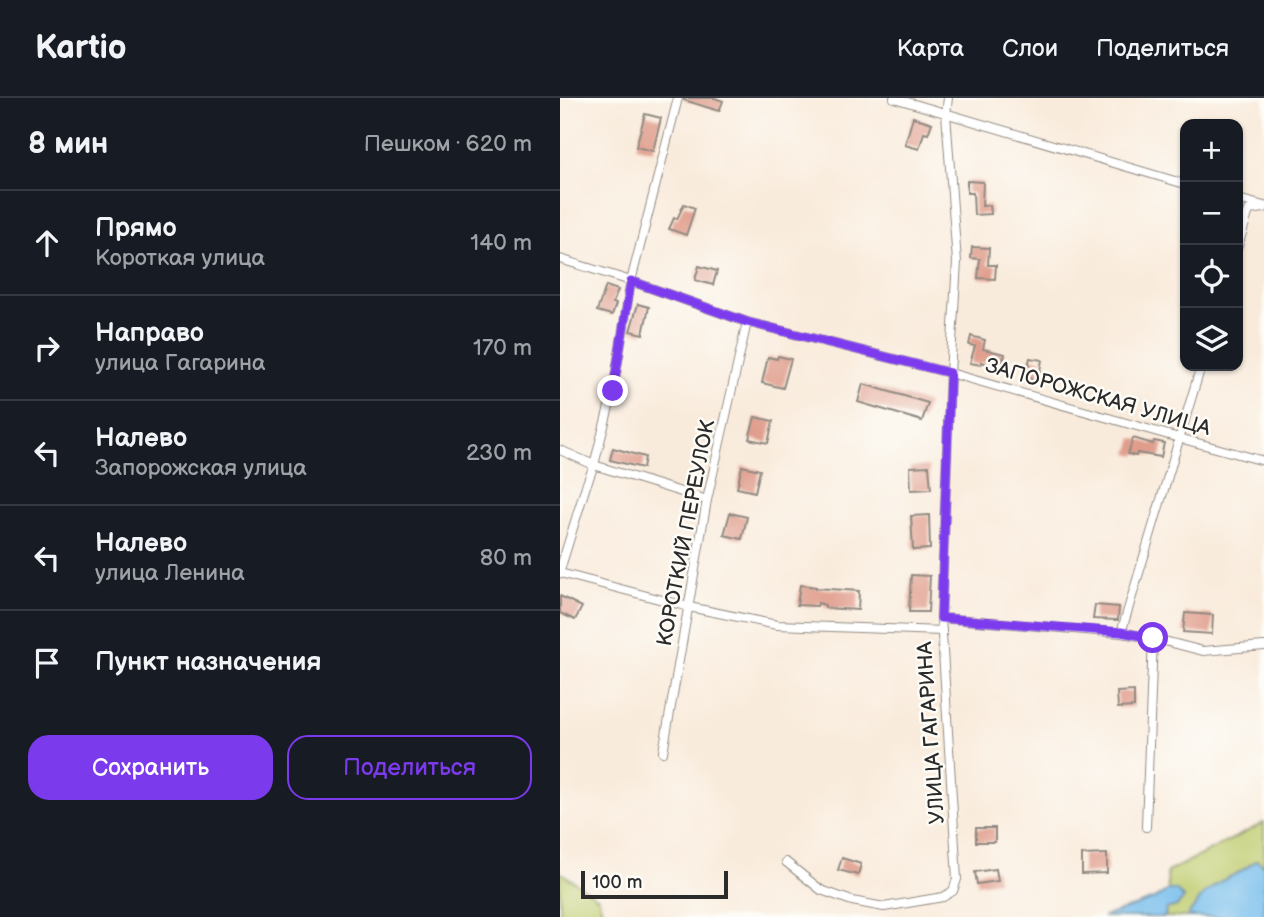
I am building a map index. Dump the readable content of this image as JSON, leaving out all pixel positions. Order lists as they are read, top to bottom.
{
  "streets": {
    "street": ["ЗАПОРОЖСКАЯ УЛИЦА", "КОРОТКИЙ ПЕРЕУЛОК", "УЛИЦА ГАГАРИНА"]
  },
  "crossings": [
    ["ЗАПОРОЖСКАЯ УЛИЦА", "КОРОТКИЙ ПЕРЕУЛОК"],
    ["ЗАПОРОЖСКАЯ УЛИЦА", "УЛИЦА ГАГАРИНА"]
  ],
  "scale_bar": "100 m",
  "page": {
    "header": "Kartio",
    "nav": ["Карта", "Слои", "Поделиться"],
    "heading": ["8 мин", "Пешком · 620 m"],
    "map_buttons": ["+", "−"],
    "list": [
      ["Прямо", "Короткая улица", "140 m"],
      ["Направо", "улица Гагарина", "170 m"],
      ["Налево", "Запорожская улица", "230 m"],
      ["Налево", "улица Ленина", "80 m"],
      "Пункт назначения"
    ],
    "buttons": ["Сохранить", "Поделиться"],
    "scale": "100 m"
  }
}
